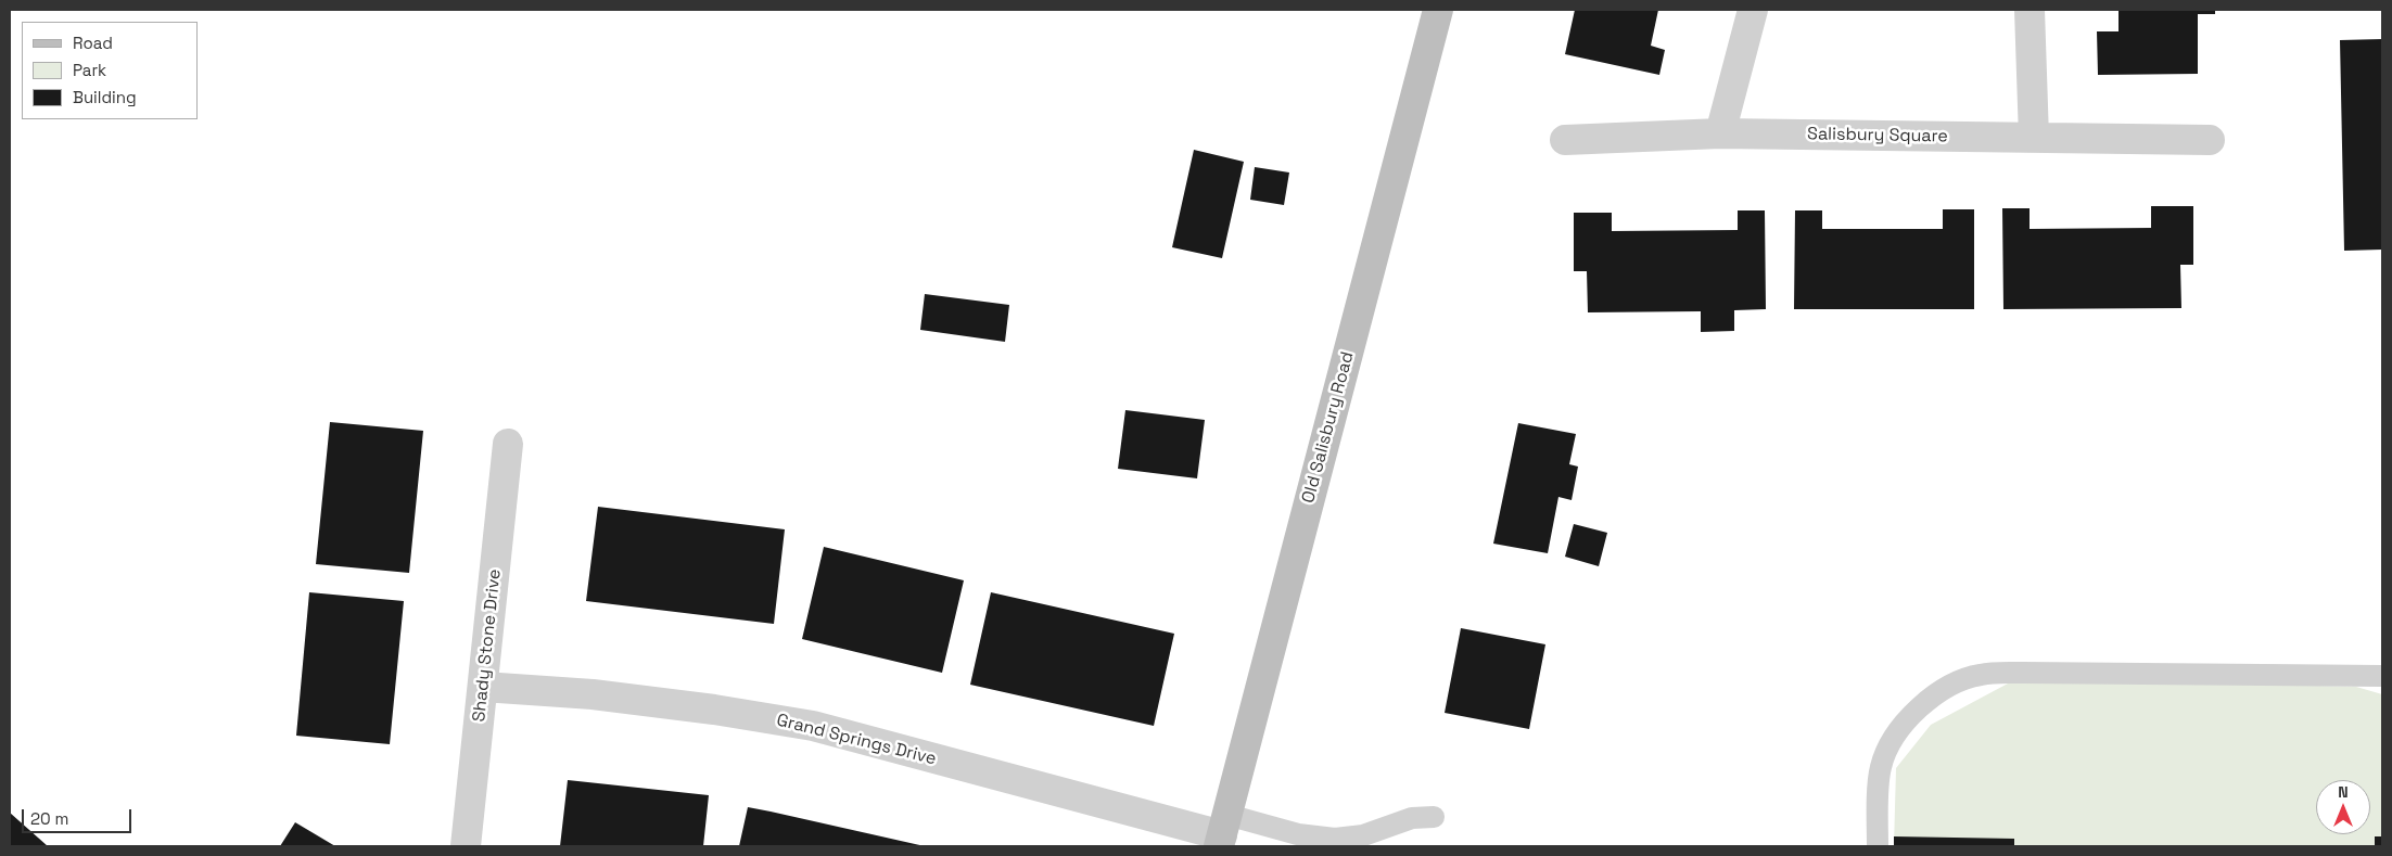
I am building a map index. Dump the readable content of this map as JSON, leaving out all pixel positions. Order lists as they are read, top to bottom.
{
  "streets": {
    "main road": ["Old Salisbury Road"],
    "street": ["Salisbury Square", "Shady Stone Drive", "Grand Springs Drive"]
  },
  "crossings": [
    ["Old Salisbury Road", "Grand Springs Drive"],
    ["Shady Stone Drive", "Grand Springs Drive"]
  ],
  "legend": ["Road", "Park", "Building"],
  "scale_bar": "20 m",
  "north": "top"
}
